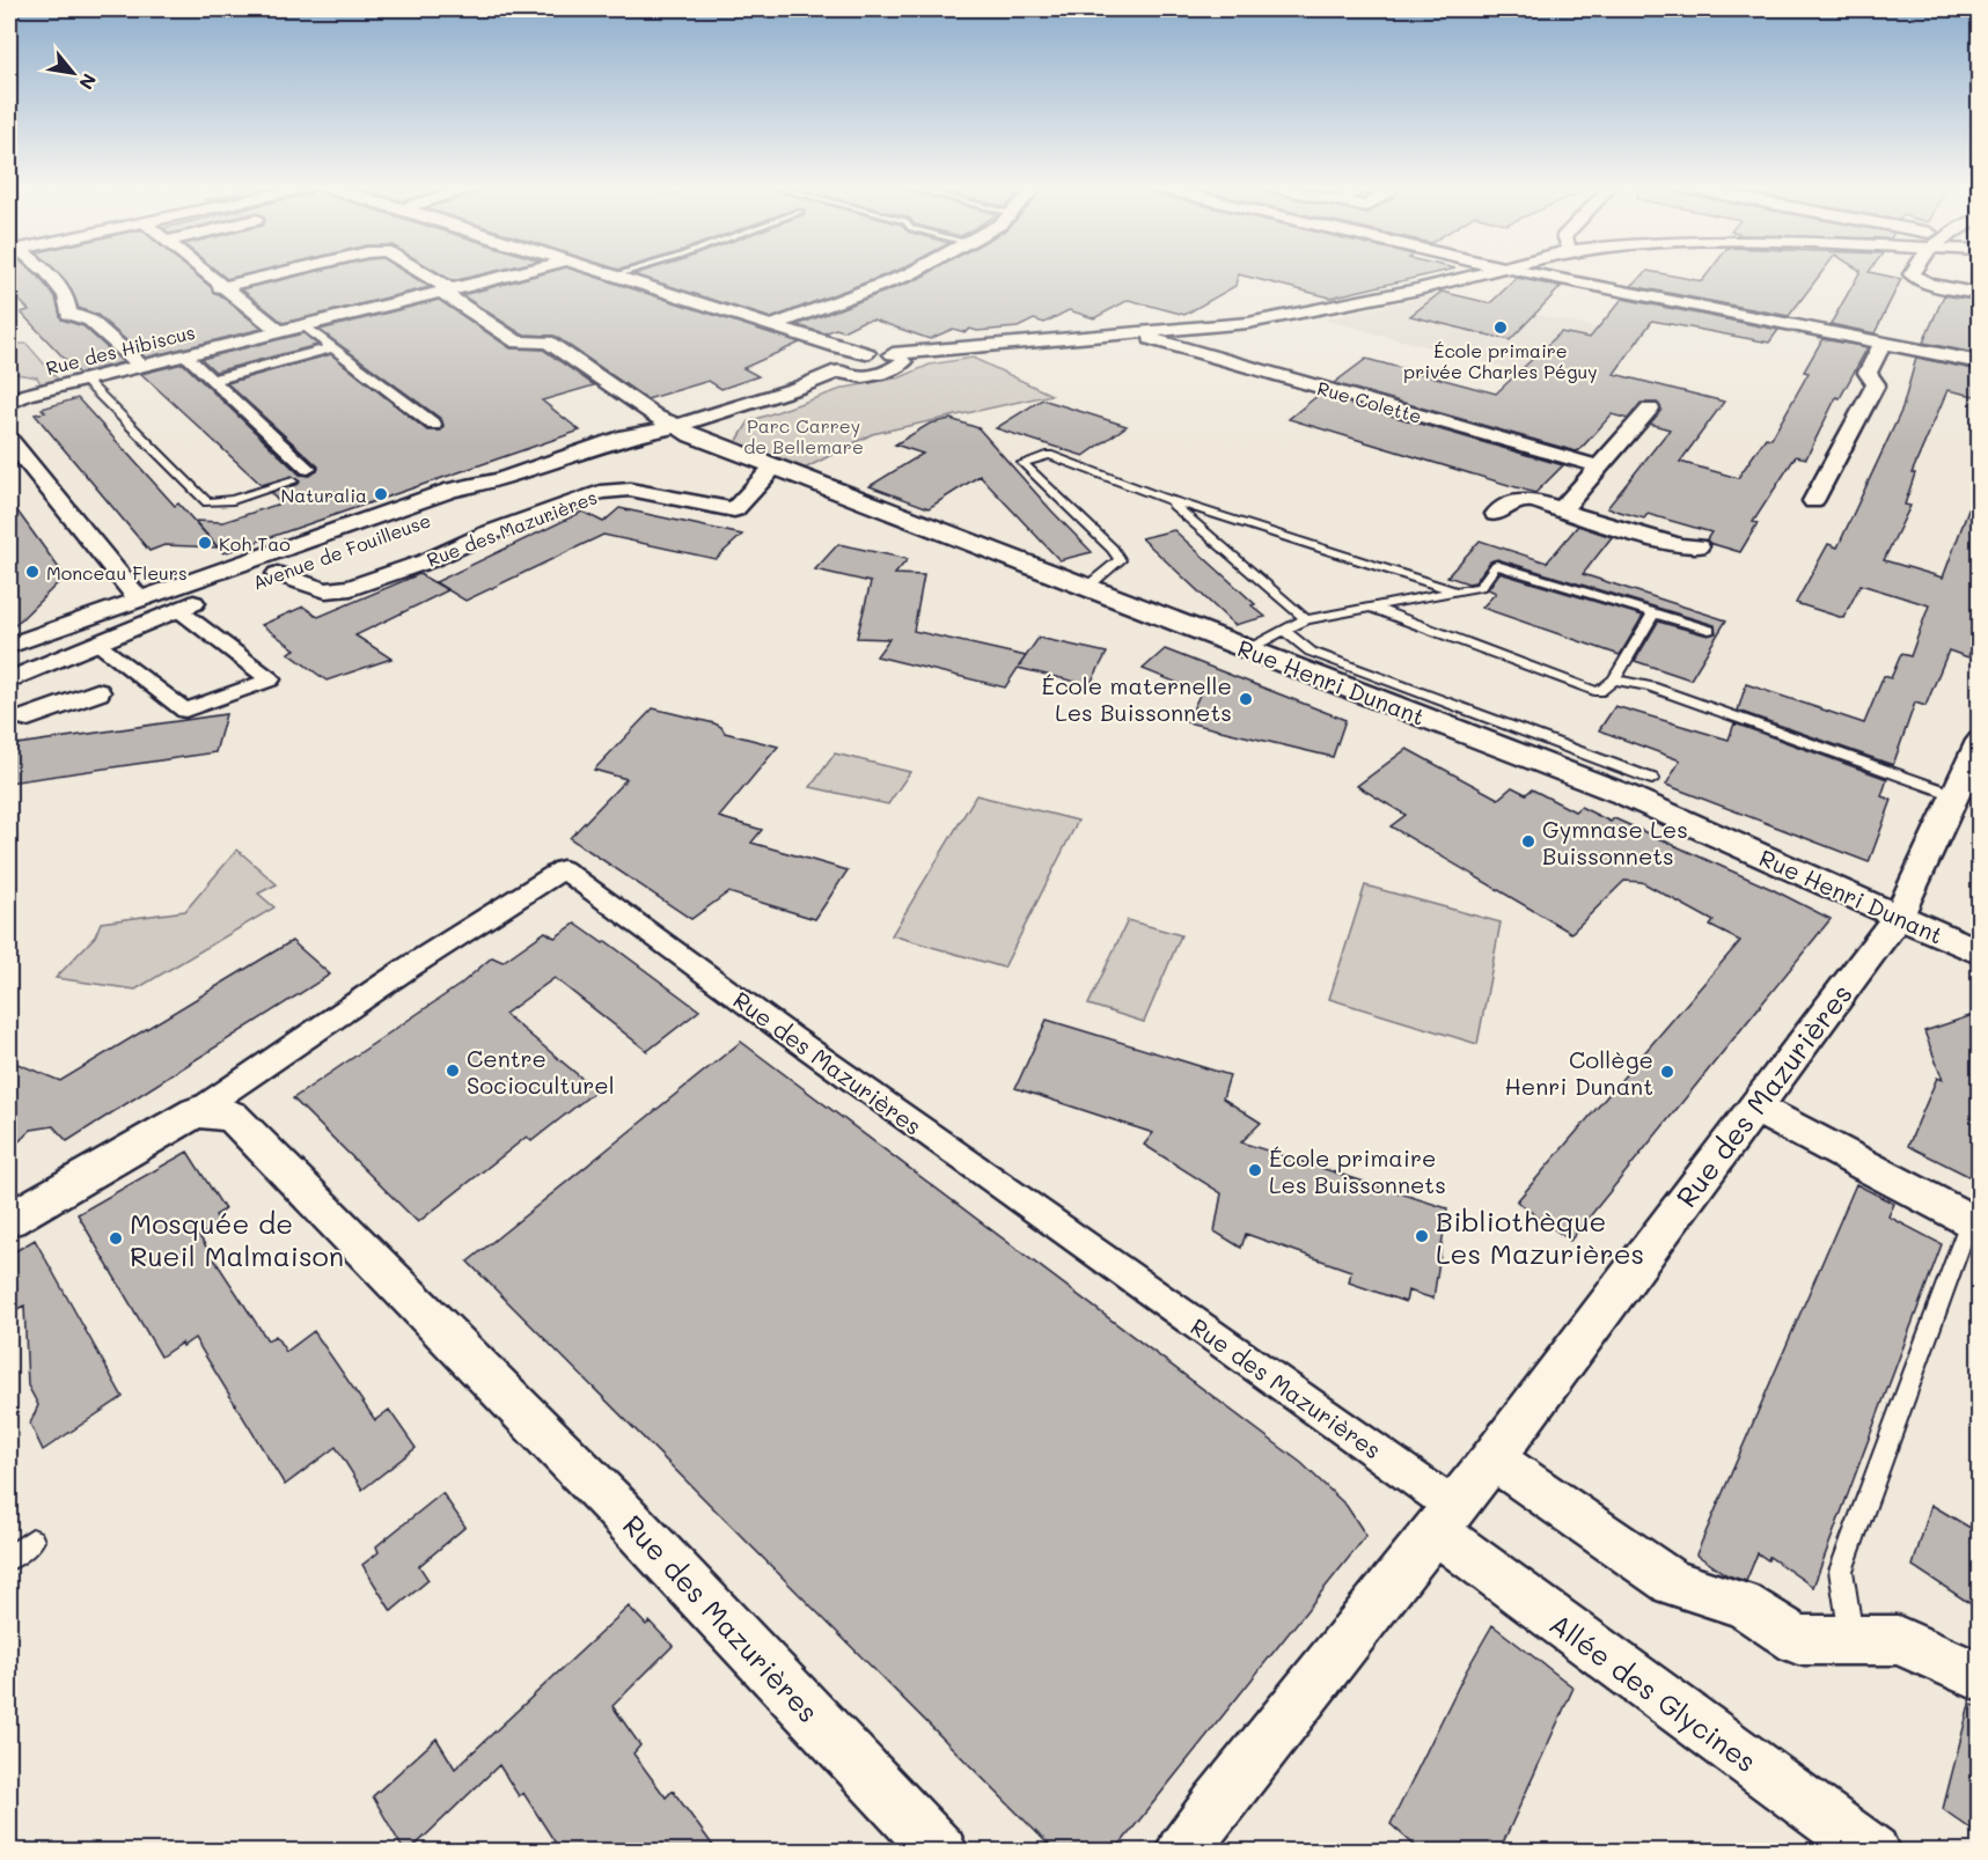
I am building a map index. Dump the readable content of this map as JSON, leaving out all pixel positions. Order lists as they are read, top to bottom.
{
  "streets": {
    "street": [
      "Rue des Hibiscus",
      "Rue Colette",
      "Rue des Mazurières",
      "Avenue de Fouilleuse",
      "Rue Henri Dunant",
      "Allée des Glycines"
    ]
  },
  "crossings": [
    ["Rue des Hibiscus", "Rue Henri Dunant"],
    ["Rue des Mazurières", "Avenue de Fouilleuse"],
    ["Rue des Mazurières", "Rue Henri Dunant"],
    ["Rue des Mazurières", "Allée des Glycines"],
    ["Avenue de Fouilleuse", "Rue Henri Dunant"]
  ],
  "parks": ["Parc Carrey de Bellemare"],
  "places": [
    "École primaire privée Charles Péguy",
    "Naturalia",
    "Koh Tao",
    "Monceau Fleurs",
    "École maternelle Les Buissonnets",
    "Gymnase Les Buissonnets",
    "Centre Socioculturel",
    "Collège Henri Dunant",
    "École primaire Les Buissonnets",
    "Bibliothèque Les Mazurières",
    "Mosquée de Rueil Malmaison"
  ],
  "north": "bottom right"
}
